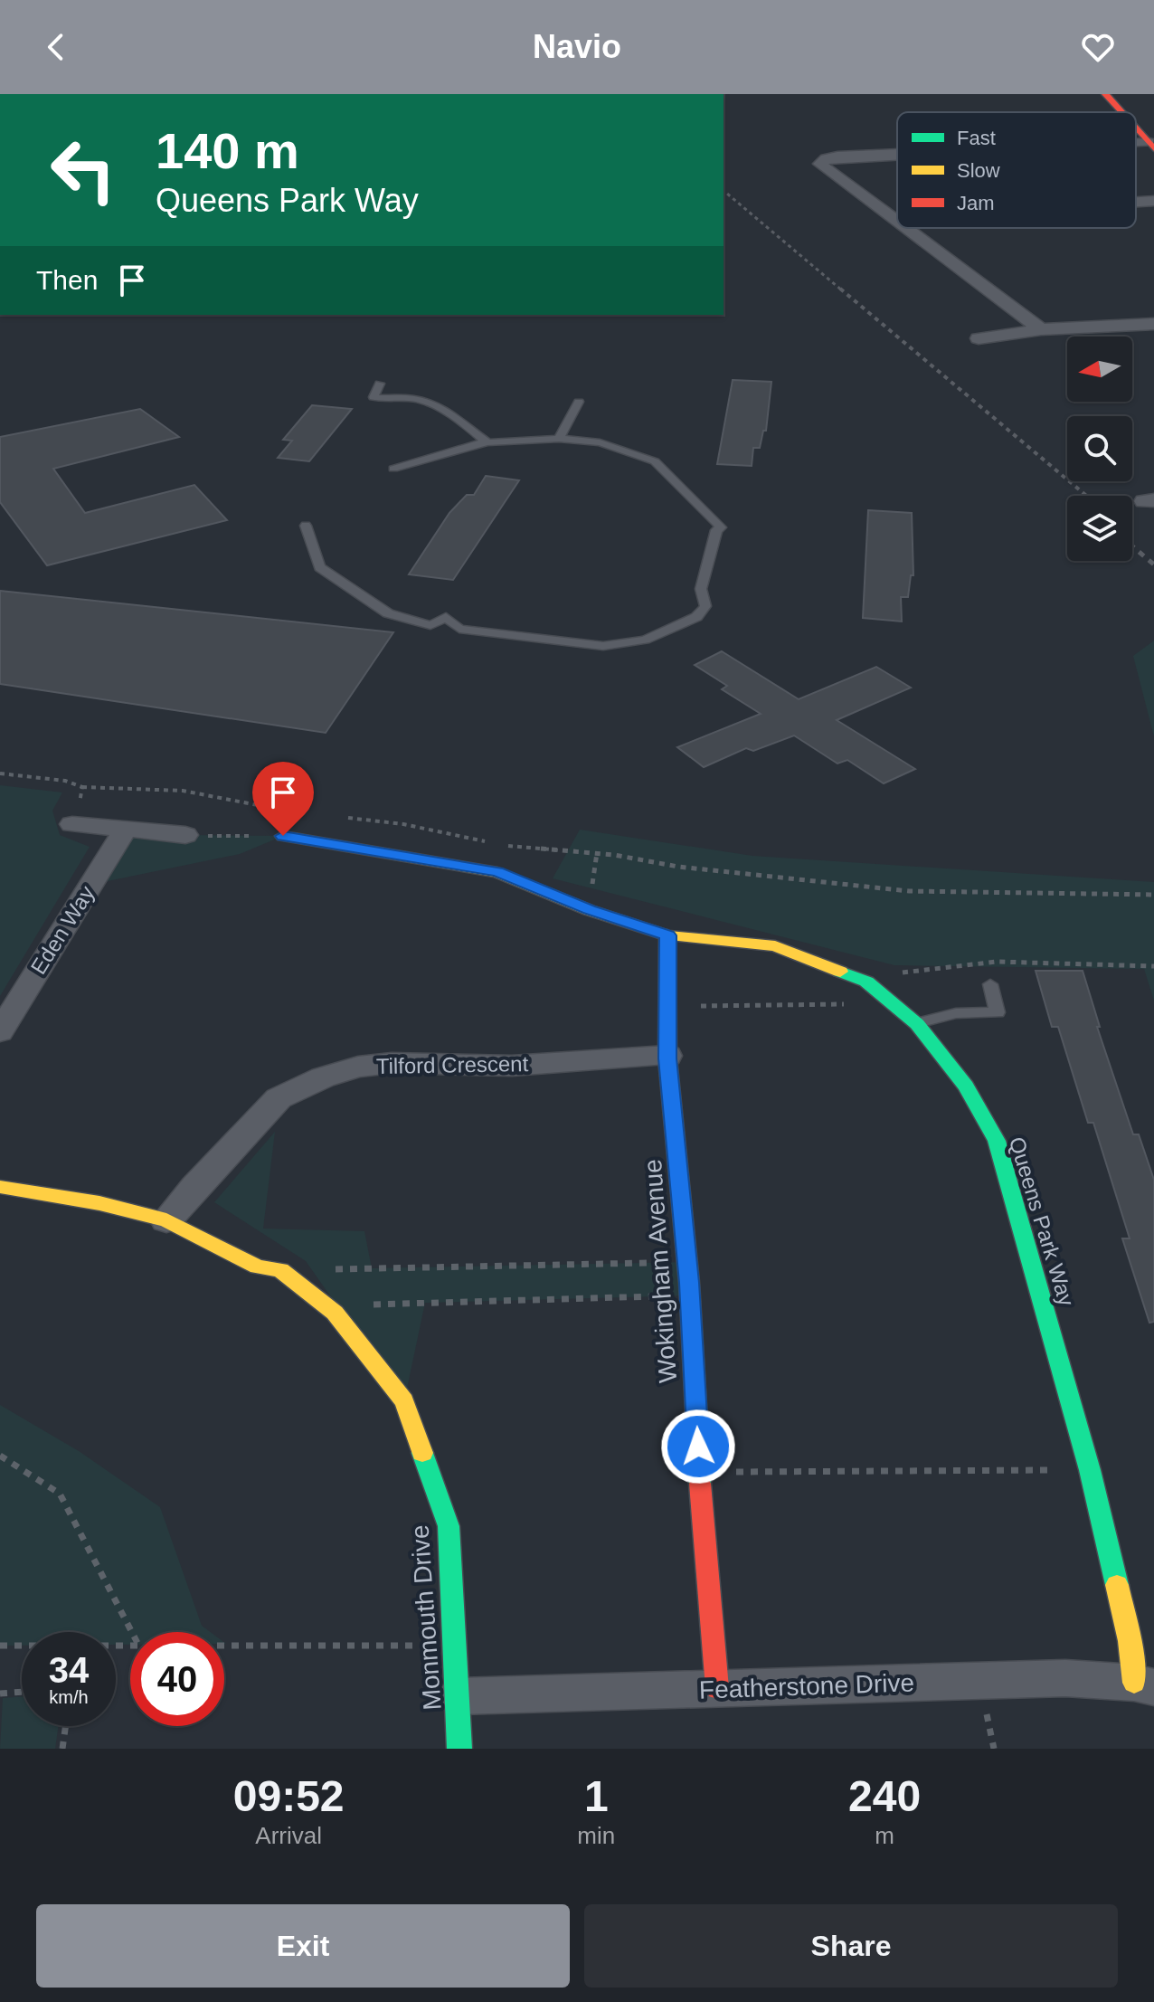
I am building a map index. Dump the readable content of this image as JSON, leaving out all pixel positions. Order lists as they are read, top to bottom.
{
  "streets": {
    "street": [
      "Eden Way",
      "Tilford Crescent",
      "Queens Park Way",
      "Wokingham Avenue",
      "Monmouth Drive",
      "Featherstone Drive"
    ]
  },
  "crossings": [
    ["Tilford Crescent", "Wokingham Avenue"],
    ["Tilford Crescent", "Monmouth Drive"],
    ["Queens Park Way", "Wokingham Avenue"],
    ["Queens Park Way", "Featherstone Drive"],
    ["Wokingham Avenue", "Featherstone Drive"],
    ["Monmouth Drive", "Featherstone Drive"]
  ],
  "legend": ["Fast", "Slow", "Jam"],
  "north": "left",
  "page": {
    "header": "Navio",
    "turn": ["140 m", "Queens Park Way"],
    "then": "Then",
    "speed": "34 km/h",
    "limit": "40",
    "eta": [
      "09:52",
      "Arrival",
      "1",
      "min",
      "240",
      "m"
    ],
    "buttons": ["Exit", "Share"]
  }
}
